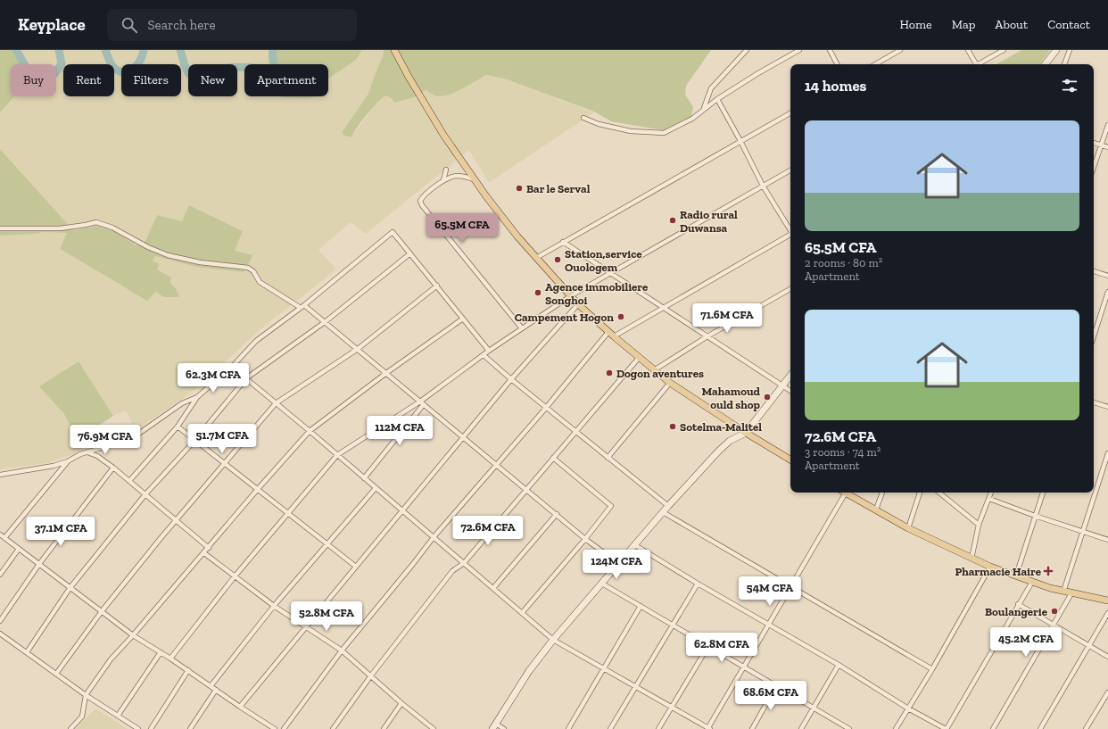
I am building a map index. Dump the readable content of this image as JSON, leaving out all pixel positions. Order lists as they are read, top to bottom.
{
  "places": {
    "other": [
      "Bar le Serval",
      "Radio rural Duwansa",
      "Station,service Ouologem",
      "Agence immobiliere Songhoi",
      "Campement Hogon",
      "Dogon aventures",
      "Mahamoud ould shop",
      "Sotelma-Malitel",
      "Boulangerie"
    ],
    "health": ["Pharmacie Haire"]
  },
  "page": {
    "header": "Keyplace",
    "search": "Search here",
    "nav": [
      "Home",
      "Map",
      "About",
      "Contact"
    ],
    "chip": [
      "Buy",
      "Rent",
      "Filters",
      "New",
      "Apartment"
    ],
    "heading": "14 homes",
    "list": [
      {
        "name": "65.5M CFA",
        "note": "2 rooms · 80 m² · Apartment"
      },
      {
        "name": "72.6M CFA",
        "note": "3 rooms · 74 m² · Apartment"
      }
    ],
    "price": [
      "65.5M CFA",
      "71.6M CFA",
      "62.3M CFA",
      "112M CFA",
      "51.7M CFA",
      "76.9M CFA",
      "72.6M CFA",
      "37.1M CFA",
      "124M CFA",
      "54M CFA",
      "52.8M CFA",
      "45.2M CFA",
      "62.8M CFA",
      "68.6M CFA"
    ]
  }
}
